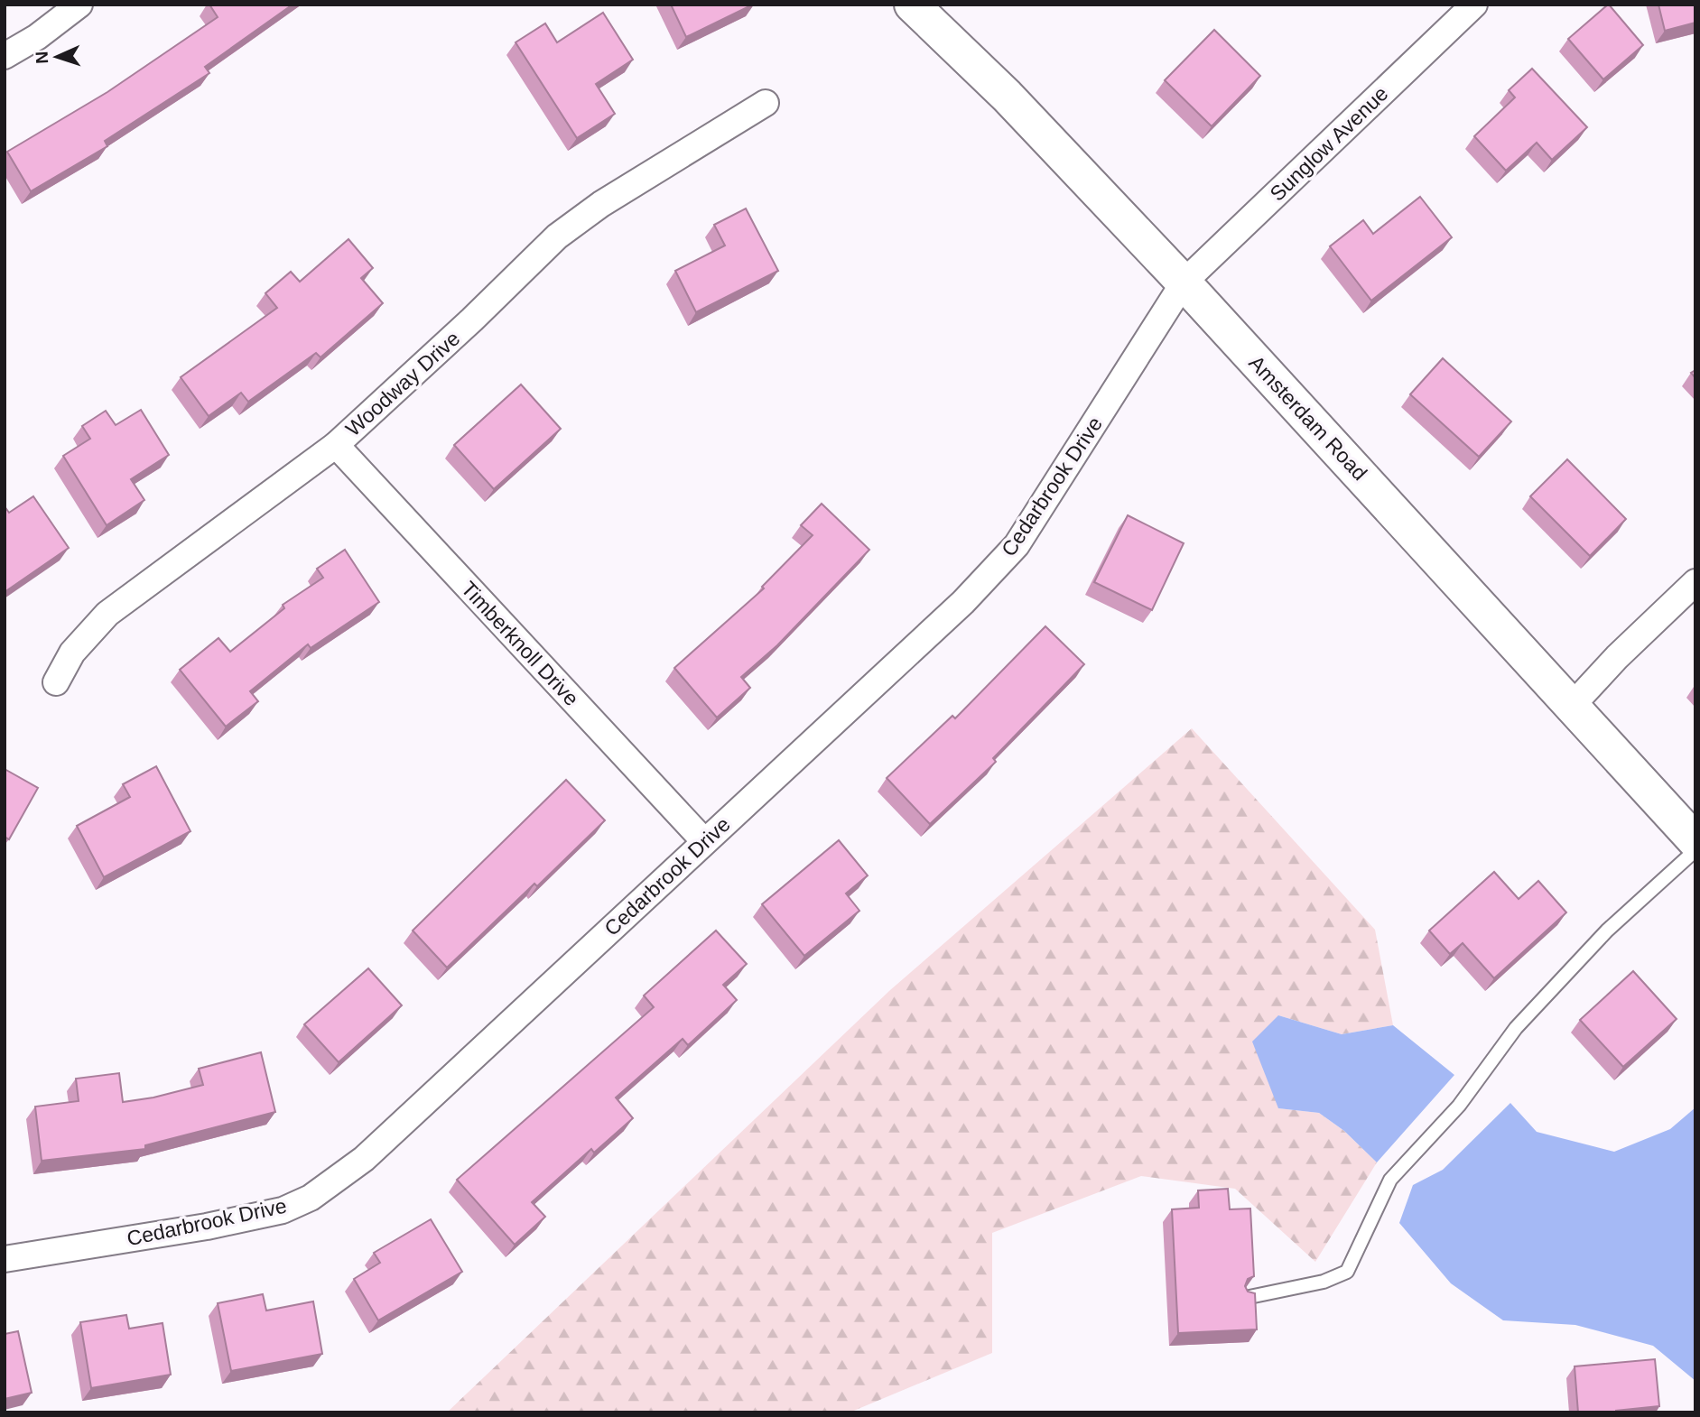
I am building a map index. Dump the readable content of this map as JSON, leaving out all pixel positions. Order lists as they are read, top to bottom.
{
  "streets": {
    "main road": ["Amsterdam Road"],
    "street": [
      "Sunglow Avenue",
      "Woodway Drive",
      "Cedarbrook Drive",
      "Timberknoll Drive"
    ]
  },
  "crossings": [
    ["Sunglow Avenue", "Amsterdam Road"],
    ["Sunglow Avenue", "Cedarbrook Drive"],
    ["Woodway Drive", "Timberknoll Drive"],
    ["Amsterdam Road", "Cedarbrook Drive"],
    ["Cedarbrook Drive", "Timberknoll Drive"]
  ],
  "north": "left"
}
